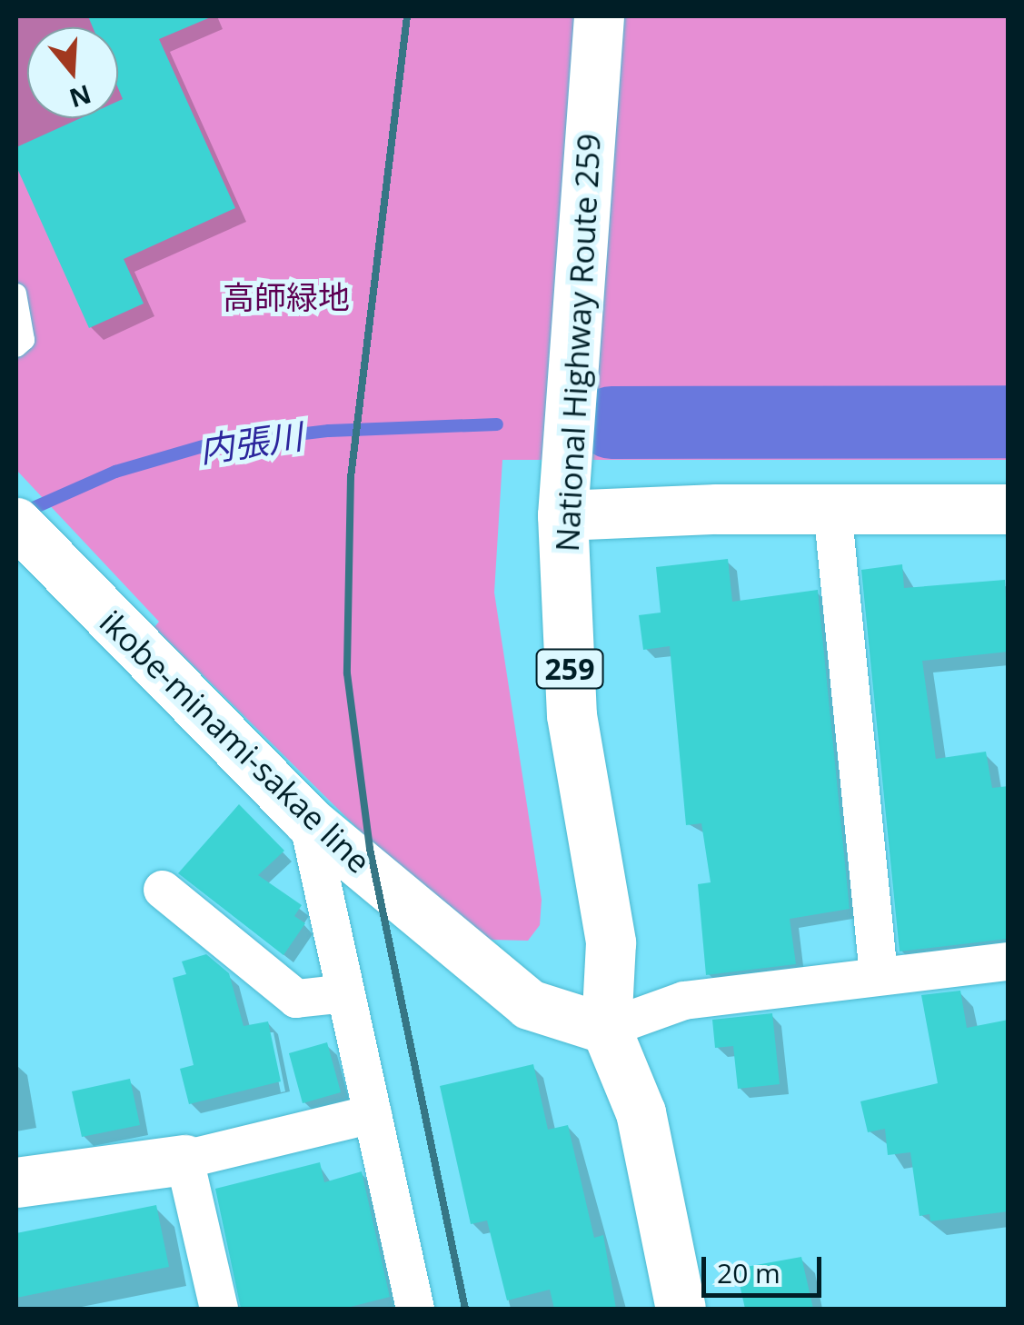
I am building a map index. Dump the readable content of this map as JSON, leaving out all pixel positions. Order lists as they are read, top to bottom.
{
  "streets": {
    "main road": ["National Highway Route 259", "259", "ikobe-minami-sakae line"]
  },
  "crossings": [
    ["National Highway Route 259", "ikobe-minami-sakae line"]
  ],
  "water": ["内張川"],
  "parks": ["高師緑地"],
  "scale_bar": "20 m",
  "north": "bottom"
}
